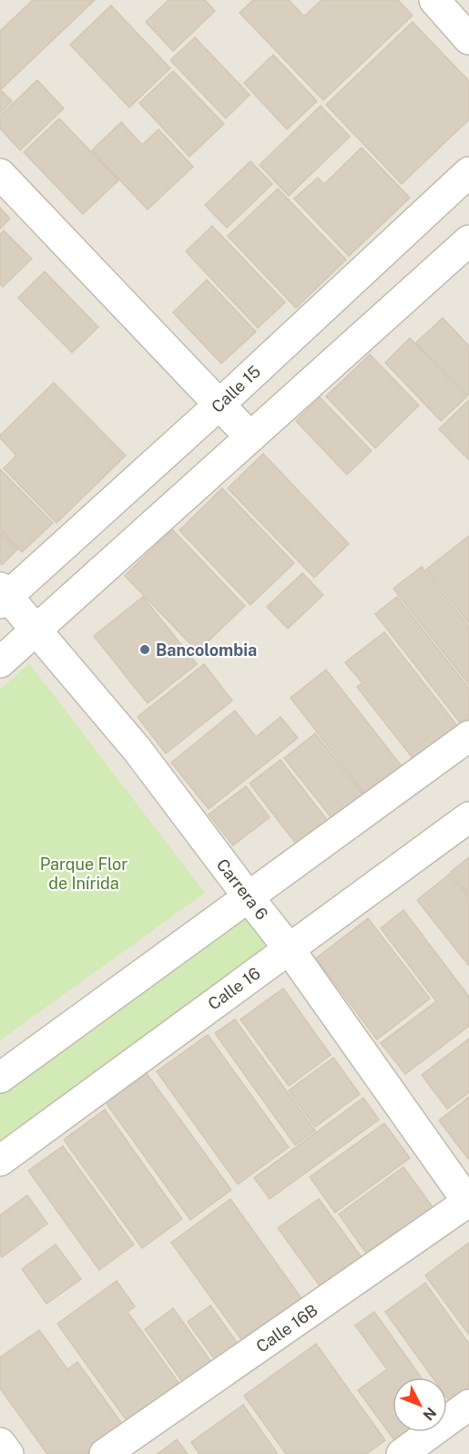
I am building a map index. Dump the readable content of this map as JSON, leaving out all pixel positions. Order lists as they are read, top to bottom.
{
  "streets": {
    "street": [
      "Calle 15",
      "Carrera 6",
      "Calle 16",
      "Calle 16B"
    ]
  },
  "crossings": [
    ["Calle 15", "Carrera 6"],
    ["Carrera 6", "Calle 16"],
    ["Carrera 6", "Calle 16B"]
  ],
  "parks": ["Parque Flor de Inírida"],
  "places": ["Bancolombia"],
  "north": "bottom right"
}
